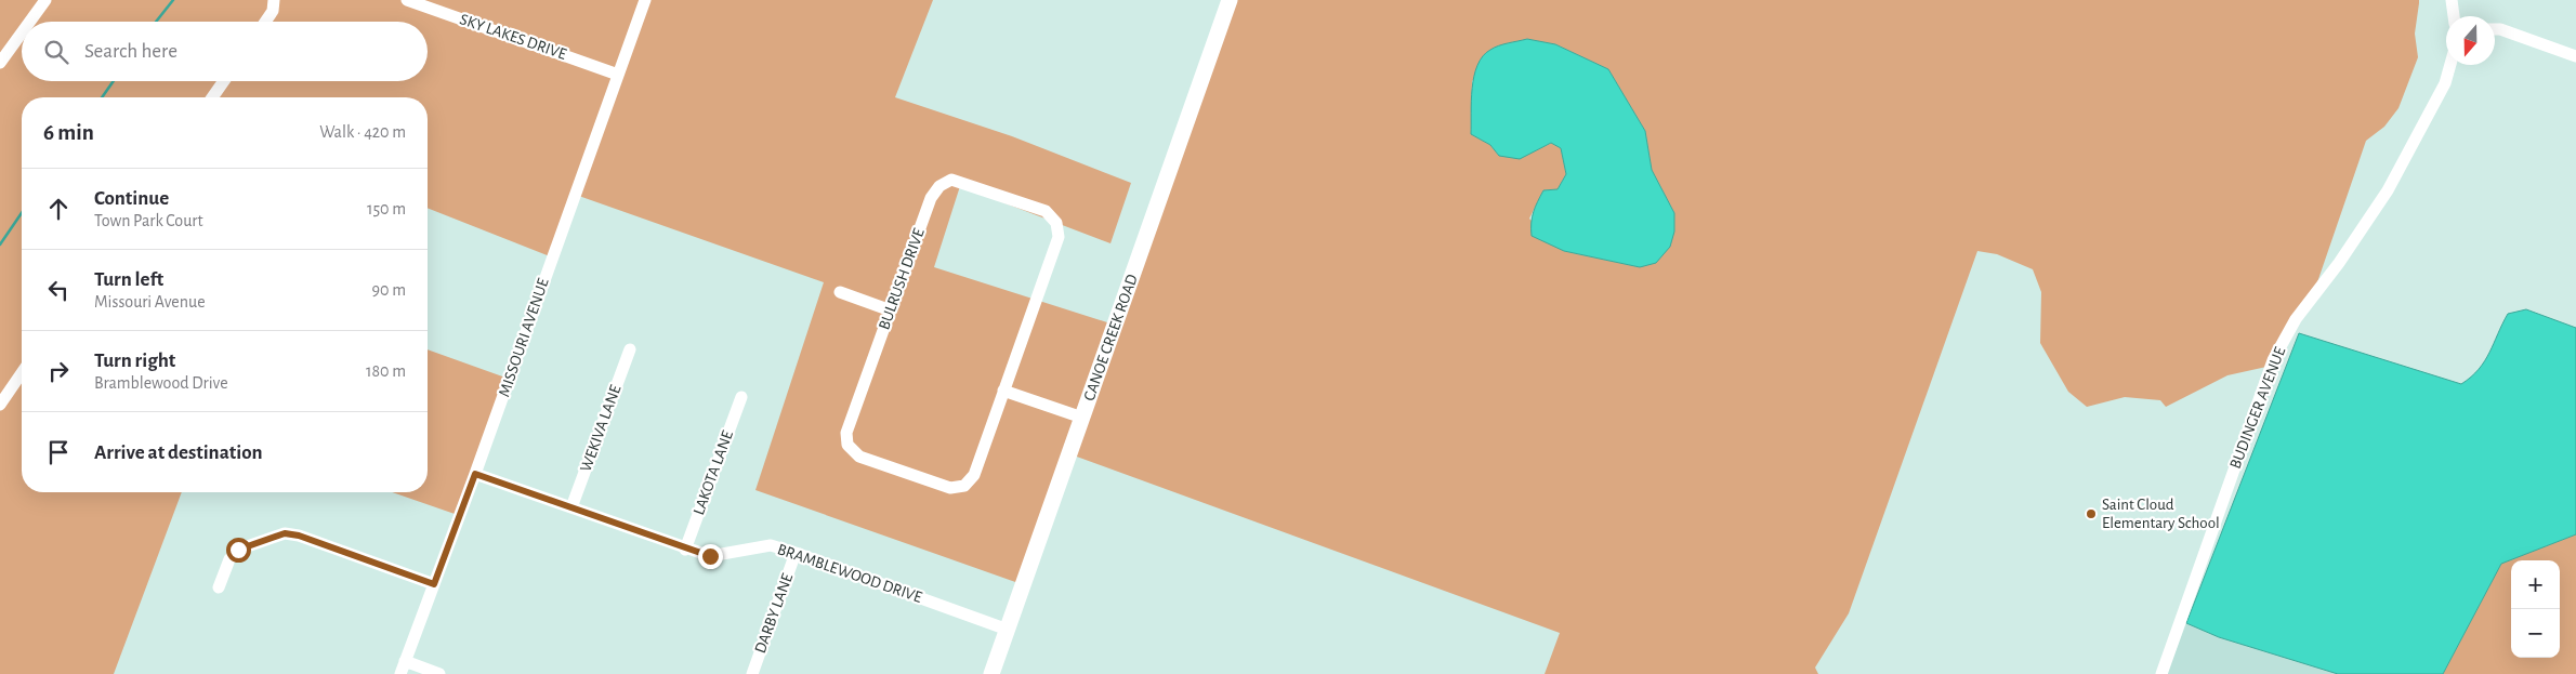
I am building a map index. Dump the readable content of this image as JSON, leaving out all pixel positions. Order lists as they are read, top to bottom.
{
  "streets": {
    "main road": ["CANOE CREEK ROAD"],
    "street": [
      "SKY LAKES DRIVE",
      "BULRUSH DRIVE",
      "MISSOURI AVENUE",
      "BUDINGER AVENUE",
      "WEKIVA LANE",
      "LAKOTA LANE",
      "BRAMBLEWOOD DRIVE",
      "DARBY LANE"
    ]
  },
  "crossings": [
    ["SKY LAKES DRIVE", "MISSOURI AVENUE"],
    ["MISSOURI AVENUE", "BRAMBLEWOOD DRIVE"],
    ["CANOE CREEK ROAD", "BRAMBLEWOOD DRIVE"],
    ["WEKIVA LANE", "BRAMBLEWOOD DRIVE"],
    ["LAKOTA LANE", "BRAMBLEWOOD DRIVE"],
    ["BRAMBLEWOOD DRIVE", "DARBY LANE"]
  ],
  "places": ["Saint Cloud Elementary School"],
  "north": "bottom",
  "page": {
    "search": "Search here",
    "heading": ["6 min", "Walk · 420 m"],
    "list": [
      ["Continue", "Town Park Court", "150 m"],
      ["Turn left", "Missouri Avenue", "90 m"],
      ["Turn right", "Bramblewood Drive", "180 m"],
      "Arrive at destination"
    ],
    "map_buttons": ["+", "−"]
  }
}
